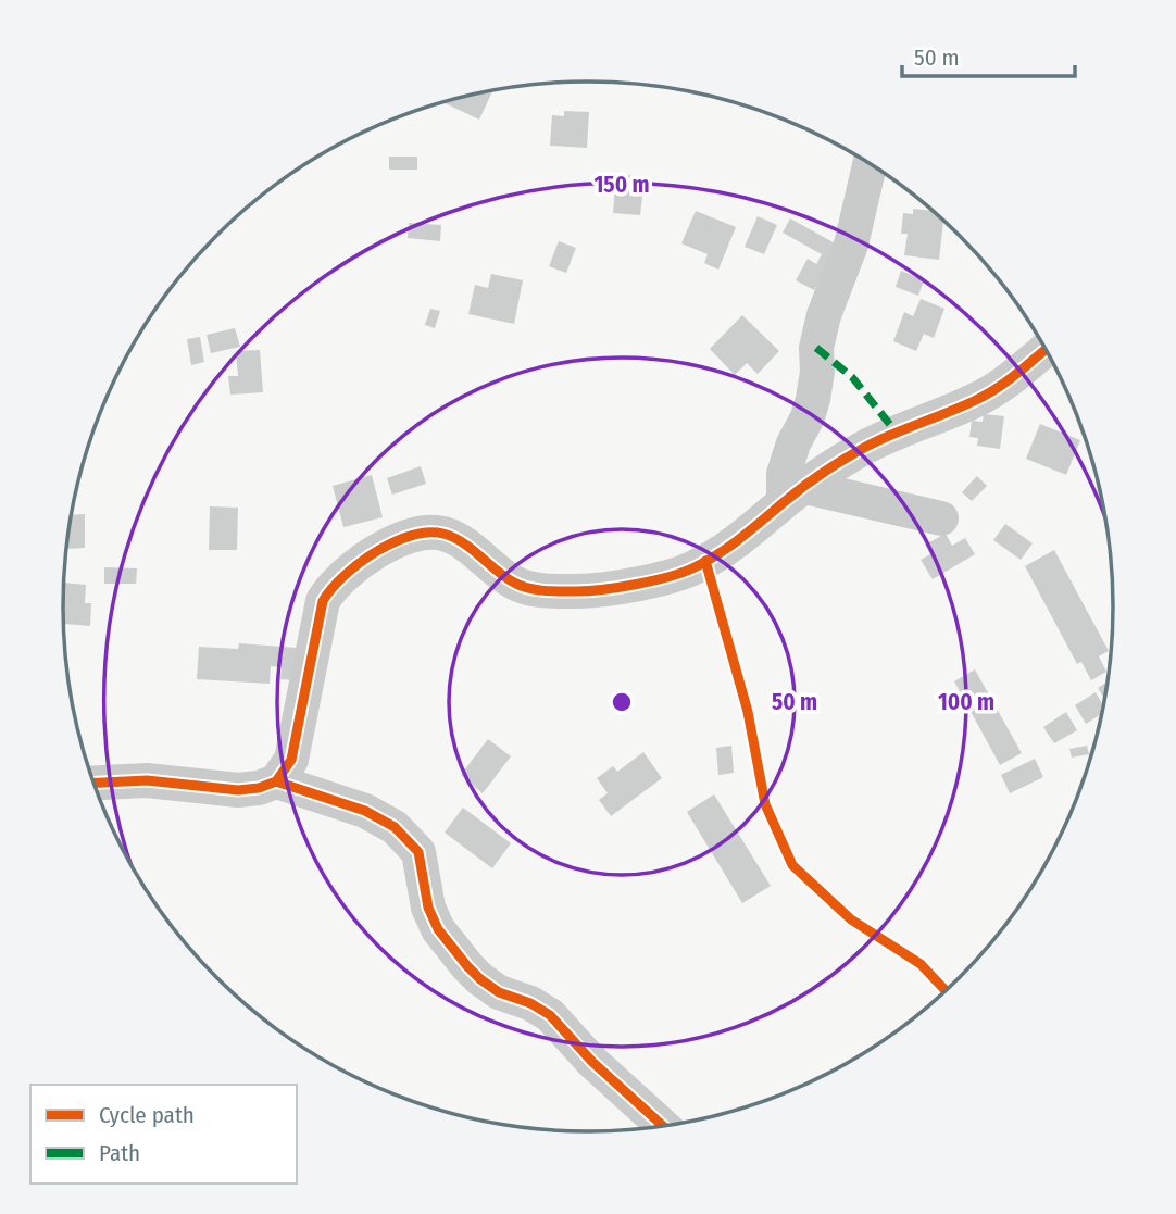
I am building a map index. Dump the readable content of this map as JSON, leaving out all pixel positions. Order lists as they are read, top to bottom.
{
  "legend": ["Cycle path", "Path"],
  "scale_bar": "50 m",
  "rings": ["150 m", "50 m", "100 m"]
}
